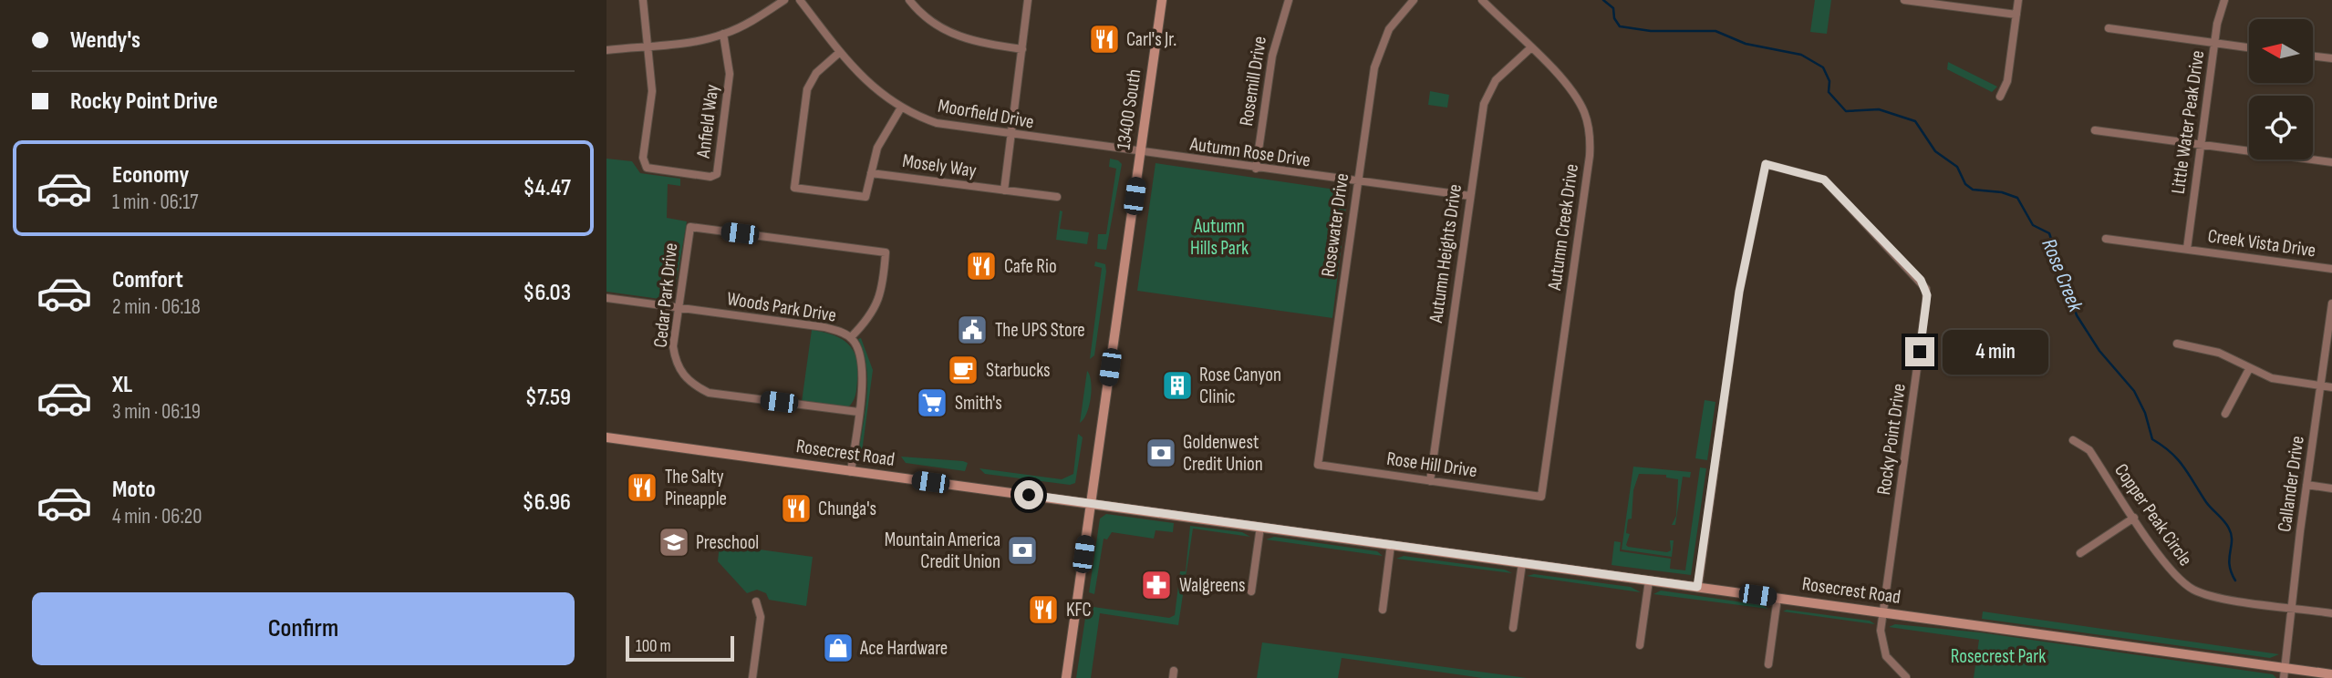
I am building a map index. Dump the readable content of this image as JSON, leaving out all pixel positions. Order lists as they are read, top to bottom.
{
  "streets": {
    "main road": ["13400 South", "Rosecrest Road"],
    "street": [
      "Rosemill Drive",
      "Moorfield Drive",
      "Anfield Way",
      "Little Water Peak Drive",
      "Autumn Rose Drive",
      "Mosely Way",
      "Rosewater Drive",
      "Autumn Creek Drive",
      "Creek Vista Drive",
      "Autumn Heights Drive",
      "Cedar Park Drive",
      "Woods Park Drive",
      "Rocky Point Drive",
      "Rose Hill Drive",
      "Callander Drive",
      "Copper Peak Circle"
    ]
  },
  "crossings": [
    ["Rosemill Drive", "Autumn Rose Drive"],
    ["13400 South", "Moorfield Drive"],
    ["13400 South", "Autumn Rose Drive"],
    ["13400 South", "Rosecrest Road"],
    ["Moorfield Drive", "Autumn Rose Drive"],
    ["Little Water Peak Drive", "Creek Vista Drive"],
    ["Autumn Rose Drive", "Rosewater Drive"],
    ["Autumn Rose Drive", "Autumn Heights Drive"],
    ["Rosewater Drive", "Rose Hill Drive"],
    ["Autumn Creek Drive", "Autumn Heights Drive"],
    ["Autumn Creek Drive", "Rose Hill Drive"],
    ["Autumn Heights Drive", "Rose Hill Drive"],
    ["Cedar Park Drive", "Woods Park Drive"],
    ["Woods Park Drive", "Rosecrest Road"],
    ["Rocky Point Drive", "Rosecrest Road"],
    ["Rosecrest Road", "Callander Drive"],
    ["Callander Drive", "Copper Peak Circle"]
  ],
  "water": ["Rose Creek"],
  "parks": ["Autumn Hills Park", "Rosecrest Park"],
  "places": {
    "restaurant": [
      "Carl's Jr.",
      "Cafe Rio",
      "The Salty Pineapple",
      "Chunga's",
      "KFC"
    ],
    "public building": ["The UPS Store"],
    "cafe": ["Starbucks"],
    "building": ["Rose Canyon Clinic"],
    "supermarket": ["Smith's"],
    "bank": ["Goldenwest Credit Union", "Mountain America Credit Union"],
    "school or university": ["Preschool"],
    "pharmacy": ["Walgreens"],
    "shop": ["Ace Hardware"]
  },
  "scale_bar": "100 m",
  "north": "left",
  "page": {
    "banner": ["Wendy's", "Rocky Point Drive"],
    "list": [
      {
        "name": "Economy",
        "note": "1 min · 06:17",
        "value": "$4.47"
      },
      {
        "name": "Comfort",
        "note": "2 min · 06:18",
        "value": "$6.03"
      },
      {
        "name": "XL",
        "note": "3 min · 06:19",
        "value": "$7.59"
      },
      {
        "name": "Moto",
        "note": "4 min · 06:20",
        "value": "$6.96"
      }
    ],
    "bubble": "4 min",
    "buttons": "Confirm",
    "scale": "100 m"
  }
}
